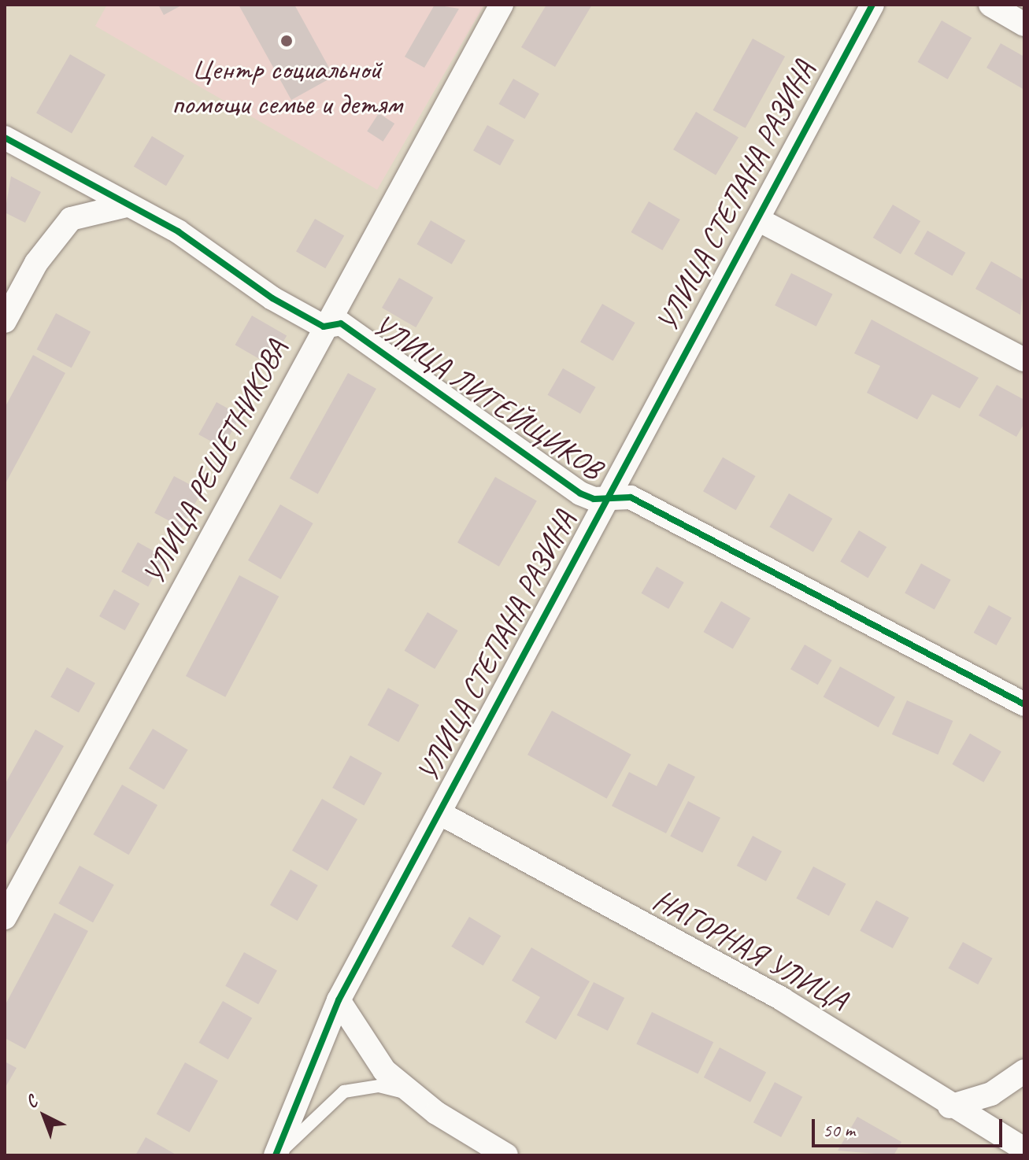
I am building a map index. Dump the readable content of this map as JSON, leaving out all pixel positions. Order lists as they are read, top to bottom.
{
  "streets": {
    "street": [
      "УЛИЦА СТЕПАНА РАЗИНА",
      "УЛИЦА ЛИТЕЙЩИКОВ",
      "УЛИЦА РЕШЕТНИКОВА",
      "НАГОРНАЯ УЛИЦА"
    ]
  },
  "crossings": [
    ["УЛИЦА СТЕПАНА РАЗИНА", "УЛИЦА ЛИТЕЙЩИКОВ"],
    ["УЛИЦА СТЕПАНА РАЗИНА", "НАГОРНАЯ УЛИЦА"],
    ["УЛИЦА ЛИТЕЙЩИКОВ", "УЛИЦА РЕШЕТНИКОВА"]
  ],
  "places": ["Центр социальной помощи семье и детям"],
  "scale_bar": "50 m",
  "north": "top left"
}
